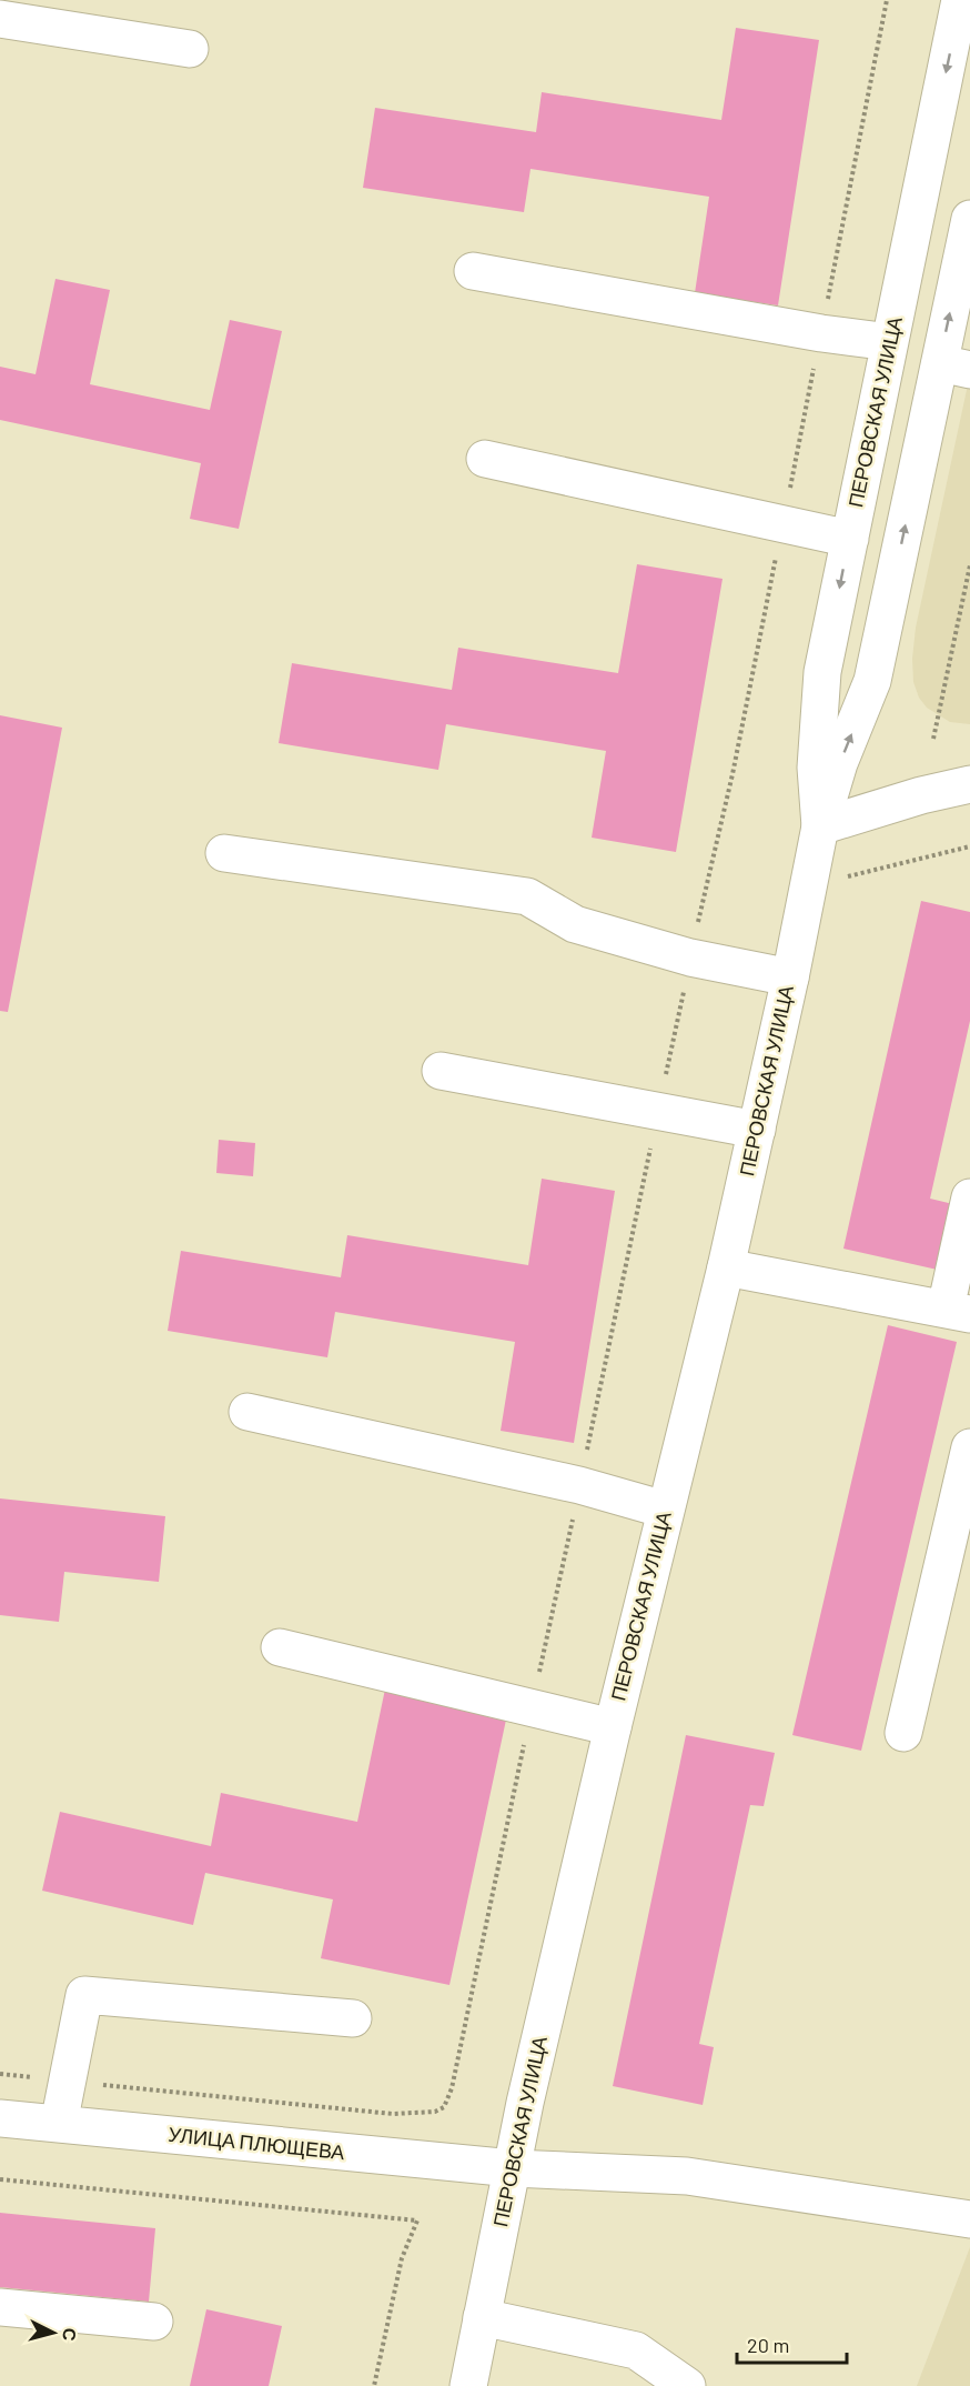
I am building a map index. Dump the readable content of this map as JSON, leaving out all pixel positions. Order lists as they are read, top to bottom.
{
  "streets": {
    "main road": ["ПЕРОВСКАЯ УЛИЦА", "УЛИЦА ПЛЮЩЕВА"]
  },
  "crossings": [
    ["ПЕРОВСКАЯ УЛИЦА", "УЛИЦА ПЛЮЩЕВА"]
  ],
  "scale_bar": "20 m",
  "north": "right"
}
